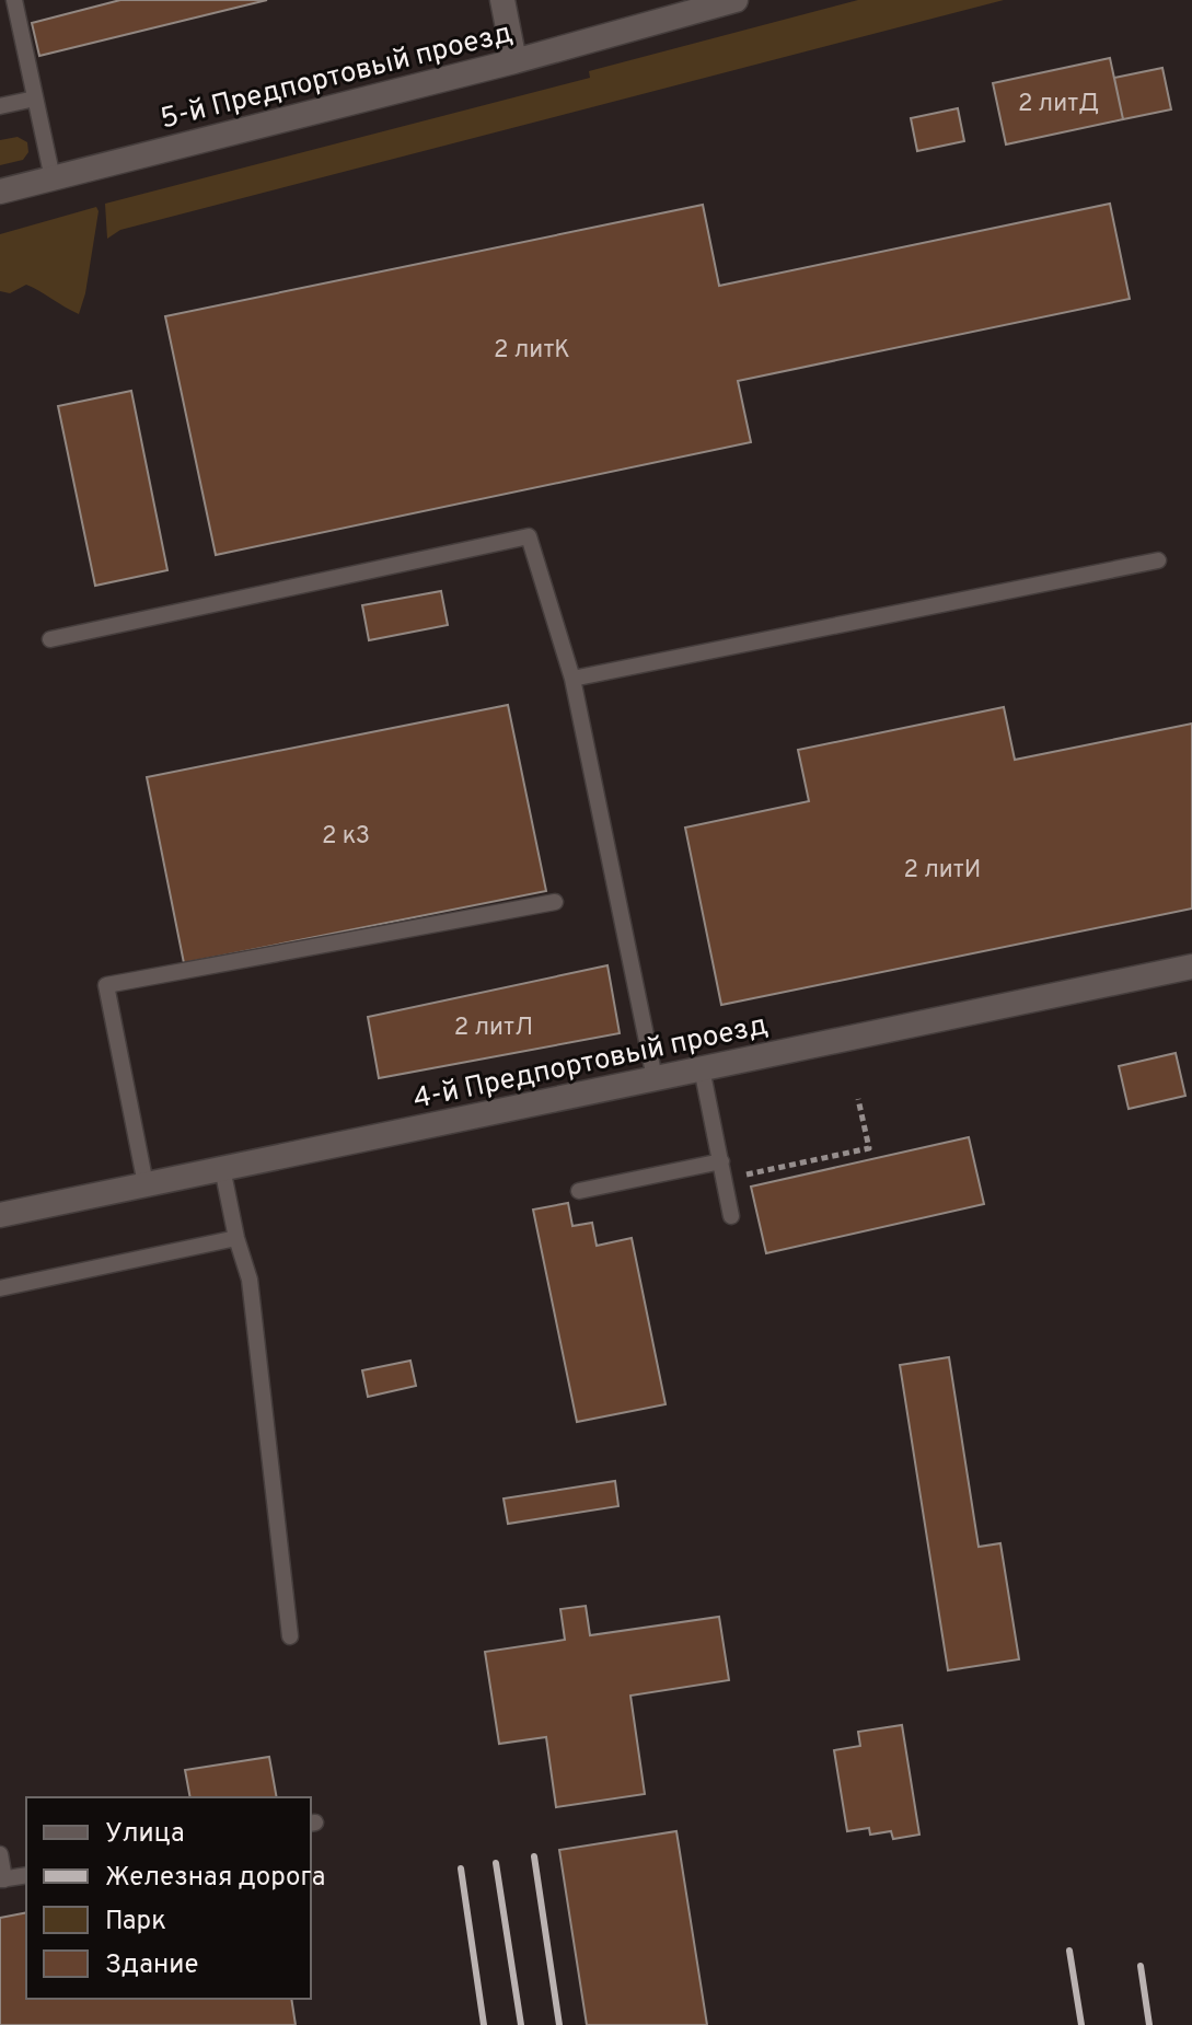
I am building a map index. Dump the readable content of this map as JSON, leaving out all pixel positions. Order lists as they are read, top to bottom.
{
  "streets": {
    "street": ["5-й Предпортовый проезд", "4-й Предпортовый проезд"]
  },
  "house_numbers": [
    "2 литД",
    "2 литК",
    "2 к3",
    "2 литИ",
    "2 литЛ"
  ],
  "legend": [
    "Улица",
    "Железная дорога",
    "Парк",
    "Здание"
  ]
}
